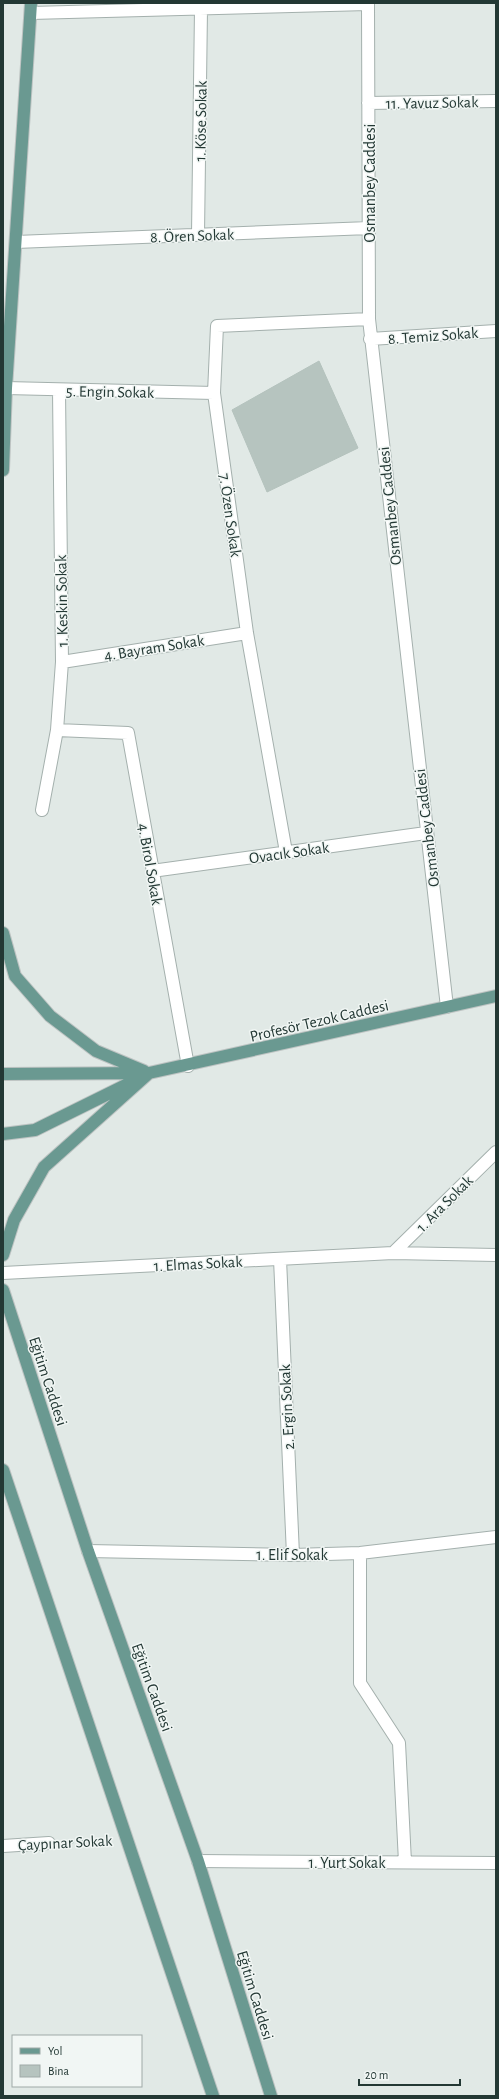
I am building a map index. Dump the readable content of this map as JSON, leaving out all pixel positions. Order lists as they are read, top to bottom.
{
  "streets": {
    "main road": ["Profesör Tezok Caddesi", "Eğitim Caddesi"],
    "street": [
      "11. Yavuz Sokak",
      "1. Köse Sokak",
      "Osmanbey Caddesi",
      "8. Ören Sokak",
      "8. Temiz Sokak",
      "5. Engin Sokak",
      "7. Özen Sokak",
      "1. Keskin Sokak",
      "4. Bayram Sokak",
      "Ovacık Sokak",
      "4. Birol Sokak",
      "1. Ara Sokak",
      "1. Elmas Sokak",
      "2. Ergin Sokak",
      "1. Elif Sokak",
      "Çaypınar Sokak",
      "1. Yurt Sokak"
    ]
  },
  "crossings": [
    ["11. Yavuz Sokak", "Osmanbey Caddesi"],
    ["1. Köse Sokak", "8. Ören Sokak"],
    ["Osmanbey Caddesi", "8. Ören Sokak"],
    ["Osmanbey Caddesi", "8. Temiz Sokak"],
    ["Osmanbey Caddesi", "7. Özen Sokak"],
    ["Osmanbey Caddesi", "Ovacık Sokak"],
    ["Osmanbey Caddesi", "Profesör Tezok Caddesi"],
    ["5. Engin Sokak", "7. Özen Sokak"],
    ["5. Engin Sokak", "1. Keskin Sokak"],
    ["7. Özen Sokak", "4. Bayram Sokak"],
    ["7. Özen Sokak", "Ovacık Sokak"],
    ["1. Keskin Sokak", "4. Bayram Sokak"],
    ["1. Keskin Sokak", "4. Birol Sokak"],
    ["Ovacık Sokak", "4. Birol Sokak"],
    ["4. Birol Sokak", "Profesör Tezok Caddesi"],
    ["1. Ara Sokak", "1. Elmas Sokak"],
    ["1. Elmas Sokak", "2. Ergin Sokak"],
    ["Eğitim Caddesi", "1. Elif Sokak"],
    ["Eğitim Caddesi", "1. Yurt Sokak"],
    ["2. Ergin Sokak", "1. Elif Sokak"]
  ],
  "legend": ["Yol", "Bina"],
  "scale_bar": "20 m"
}
